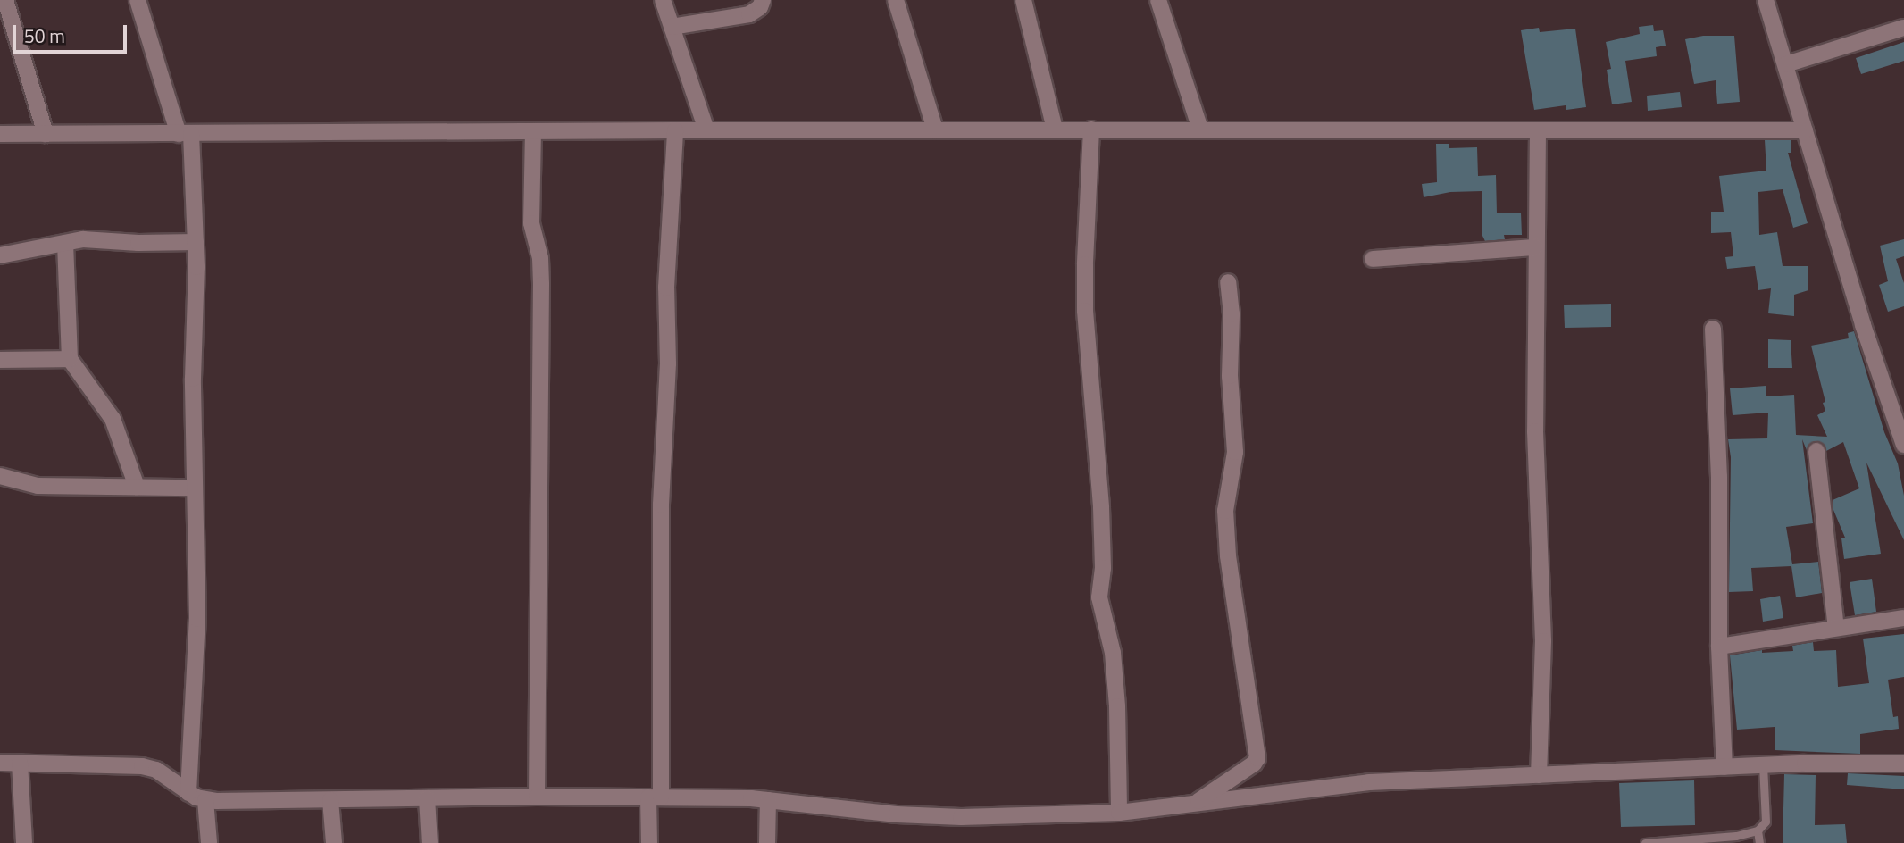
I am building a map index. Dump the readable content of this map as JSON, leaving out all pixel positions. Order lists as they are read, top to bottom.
{
  "scale_bar": "50 m"
}
